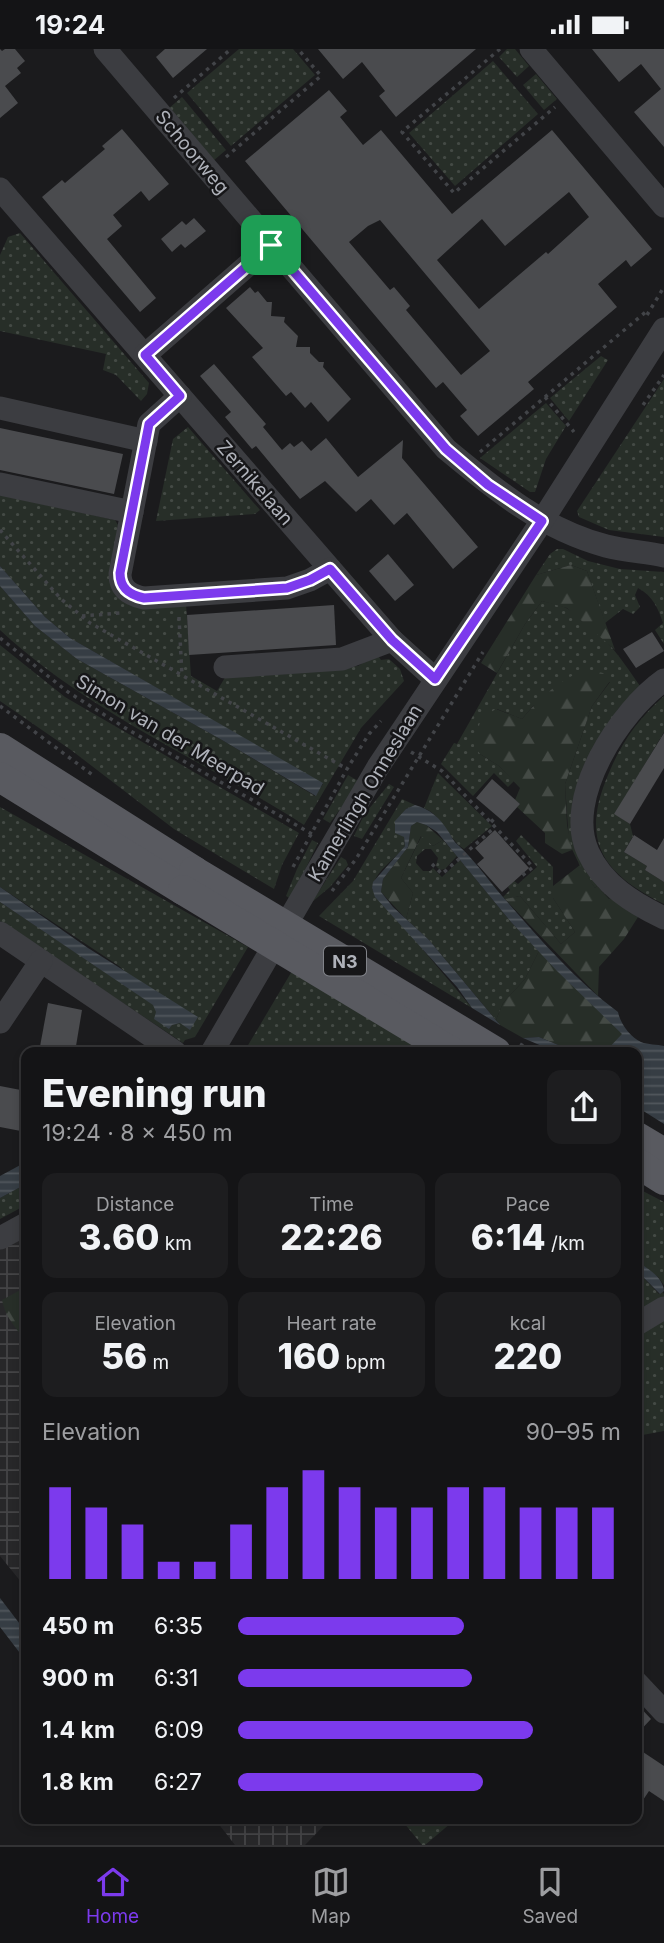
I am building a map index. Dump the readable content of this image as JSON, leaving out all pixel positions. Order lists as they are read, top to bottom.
{
  "streets": {
    "main road": ["N3"],
    "street": ["Schoorweg", "Zernikelaan", "Kamerlingh Onneslaan"],
    "path": ["Simon van der Meerpad"]
  },
  "crossings": [
    ["Schoorweg", "Kamerlingh Onneslaan"],
    ["Zernikelaan", "Kamerlingh Onneslaan"],
    ["Simon van der Meerpad", "Kamerlingh Onneslaan"]
  ],
  "page": {
    "status": "19:24",
    "heading": ["Evening run", "19:24 · 8 × 450 m"],
    "stats": [
      ["Distance", "3.60 km"],
      ["Time", "22:26"],
      ["Pace", "6:14 /km"],
      ["Elevation", "56 m"],
      ["Heart rate", "160 bpm"],
      ["kcal", "220"]
    ],
    "chart": ["Elevation", "90–95 m"],
    "list": [
      {
        "name": "450 m",
        "note": "6:35"
      },
      {
        "name": "900 m",
        "note": "6:31"
      },
      {
        "name": "1.4 km",
        "note": "6:09"
      },
      {
        "name": "1.8 km",
        "note": "6:27"
      }
    ],
    "tabs": ["Home", "Map", "Saved"]
  }
}
